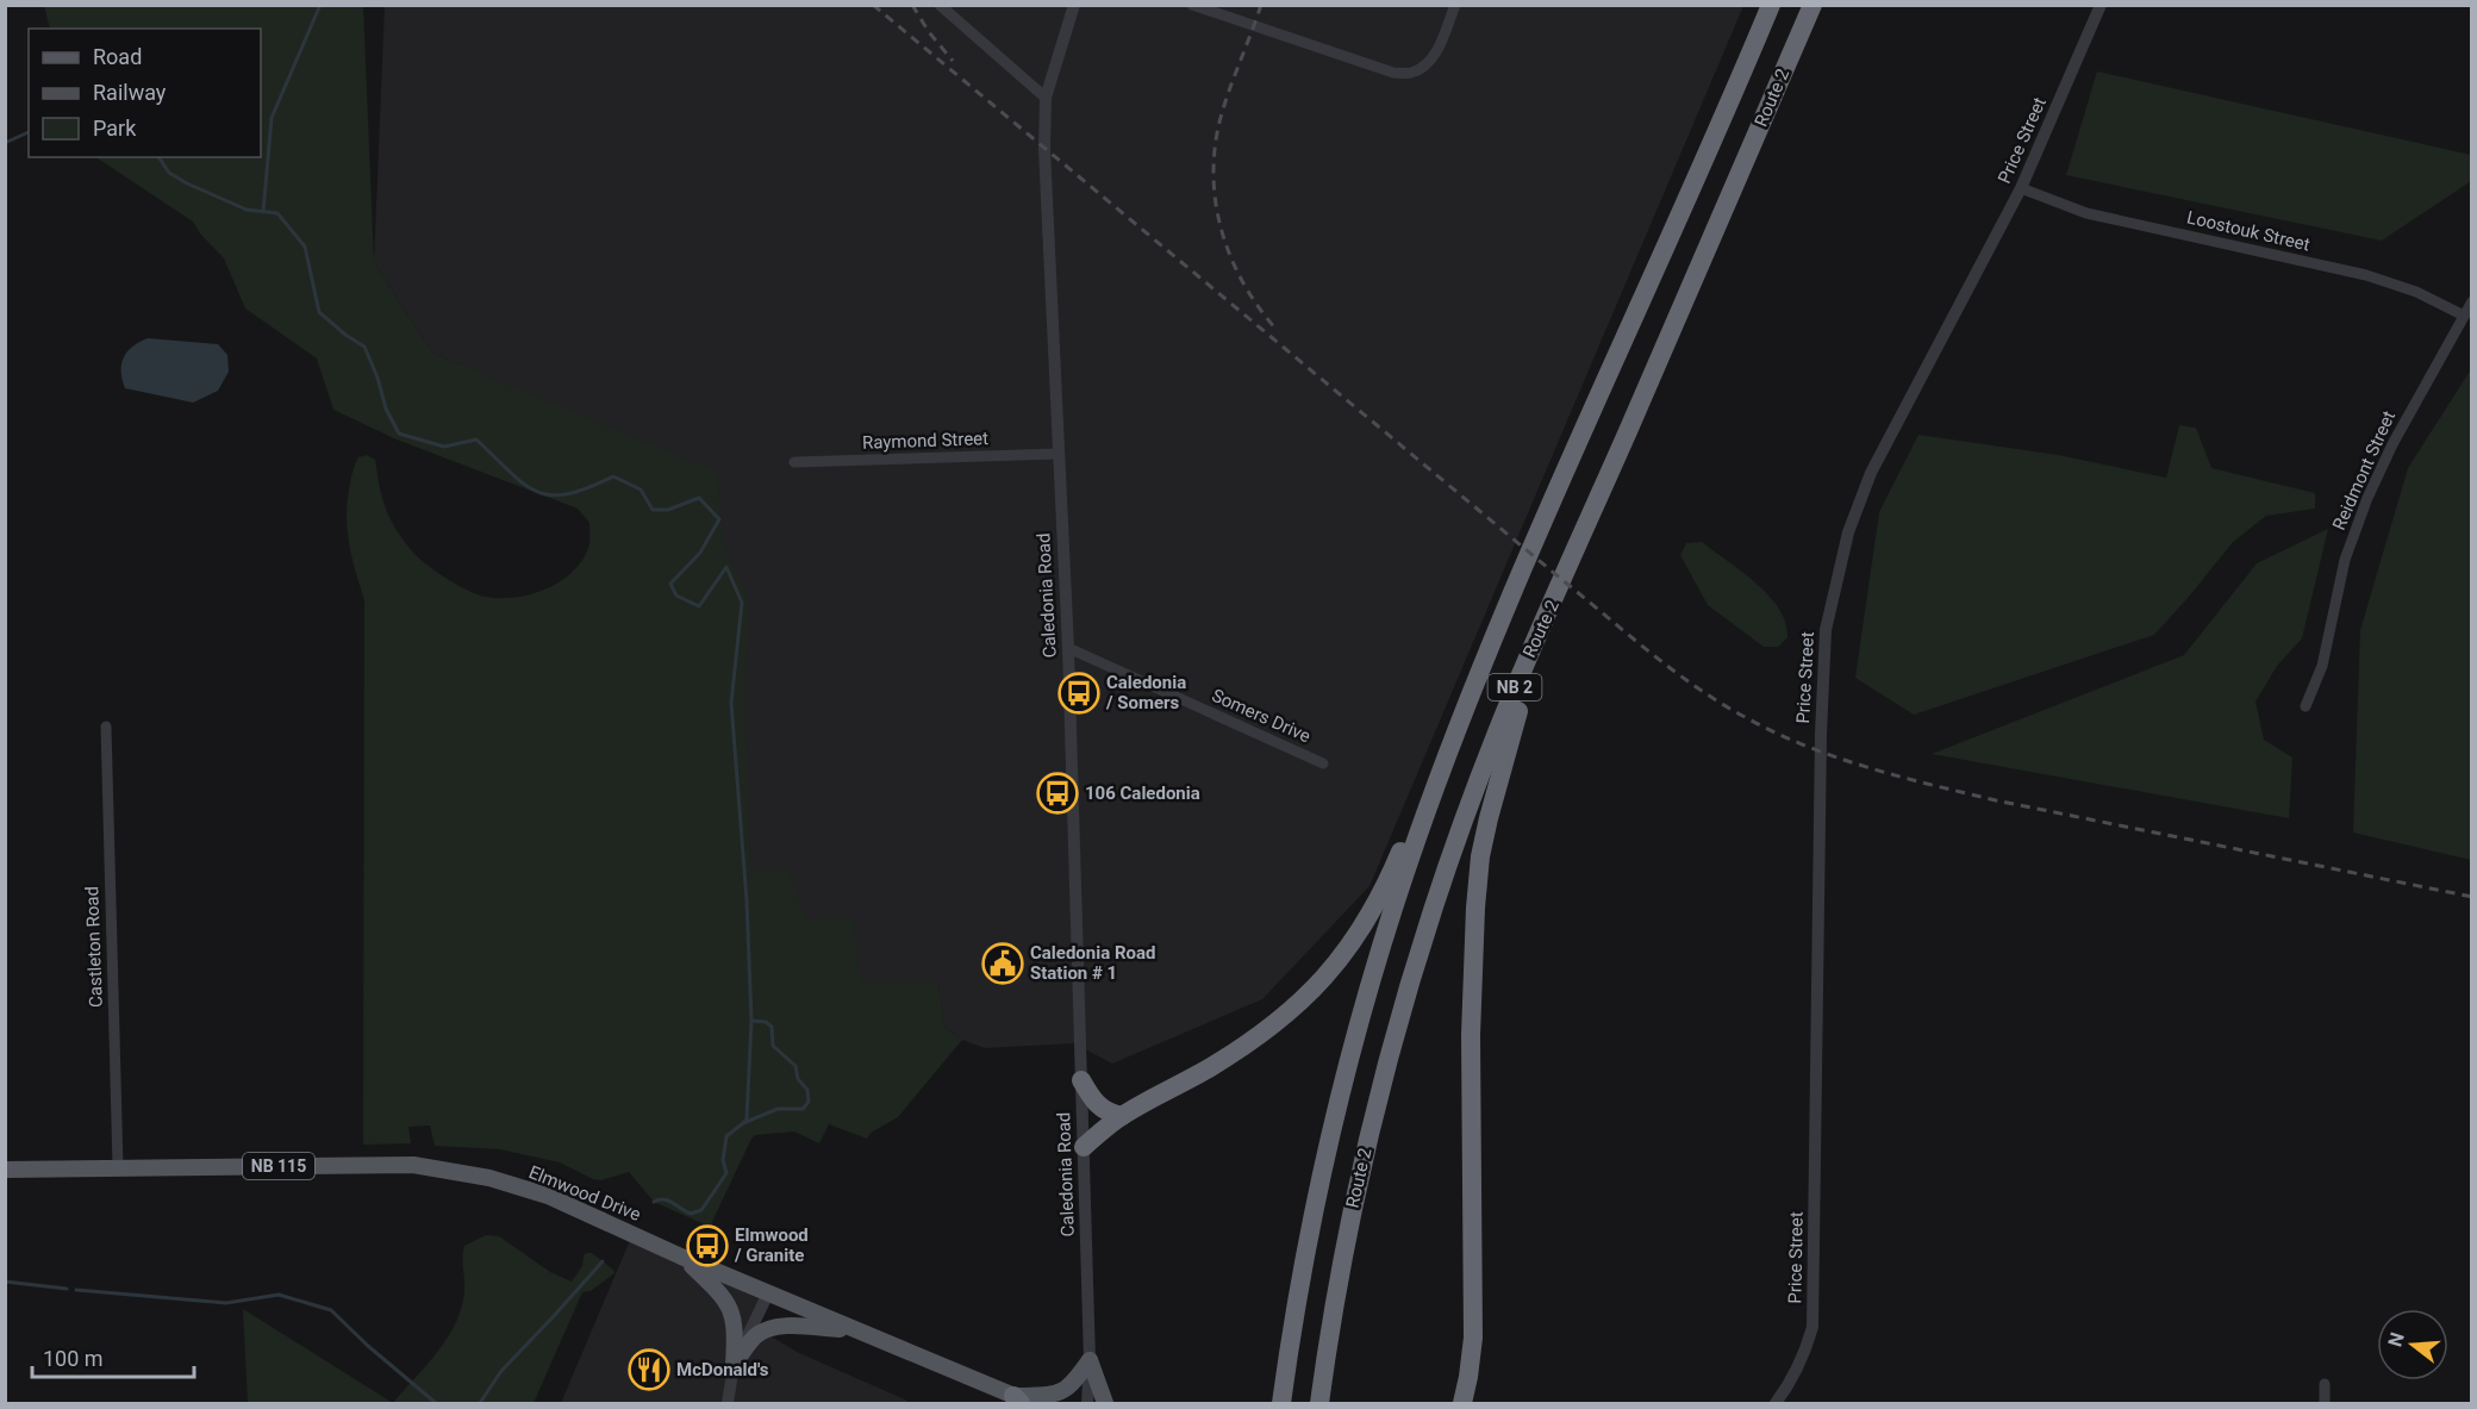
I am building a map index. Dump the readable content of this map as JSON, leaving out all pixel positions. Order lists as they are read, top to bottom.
{
  "streets": {
    "highway": ["Route 2", "NB 2"],
    "main road": ["NB 115", "Elmwood Drive"],
    "street": [
      "Price Street",
      "Loostouk Street",
      "Raymond Street",
      "Reidmont Street",
      "Caledonia Road",
      "Somers Drive",
      "Castleton Road"
    ]
  },
  "crossings": [
    ["Price Street", "Loostouk Street"],
    ["Loostouk Street", "Reidmont Street"],
    ["Raymond Street", "Caledonia Road"],
    ["Caledonia Road", "Somers Drive"],
    ["Castleton Road", "Elmwood Drive"]
  ],
  "places": {
    "bus stop": ["Caledonia / Somers", "106 Caledonia", "Elmwood / Granite"],
    "public building": ["Caledonia Road Station # 1"],
    "restaurant": ["McDonald's"]
  },
  "legend": ["Road", "Railway", "Park"],
  "scale_bar": "100 m",
  "north": "left"
}
